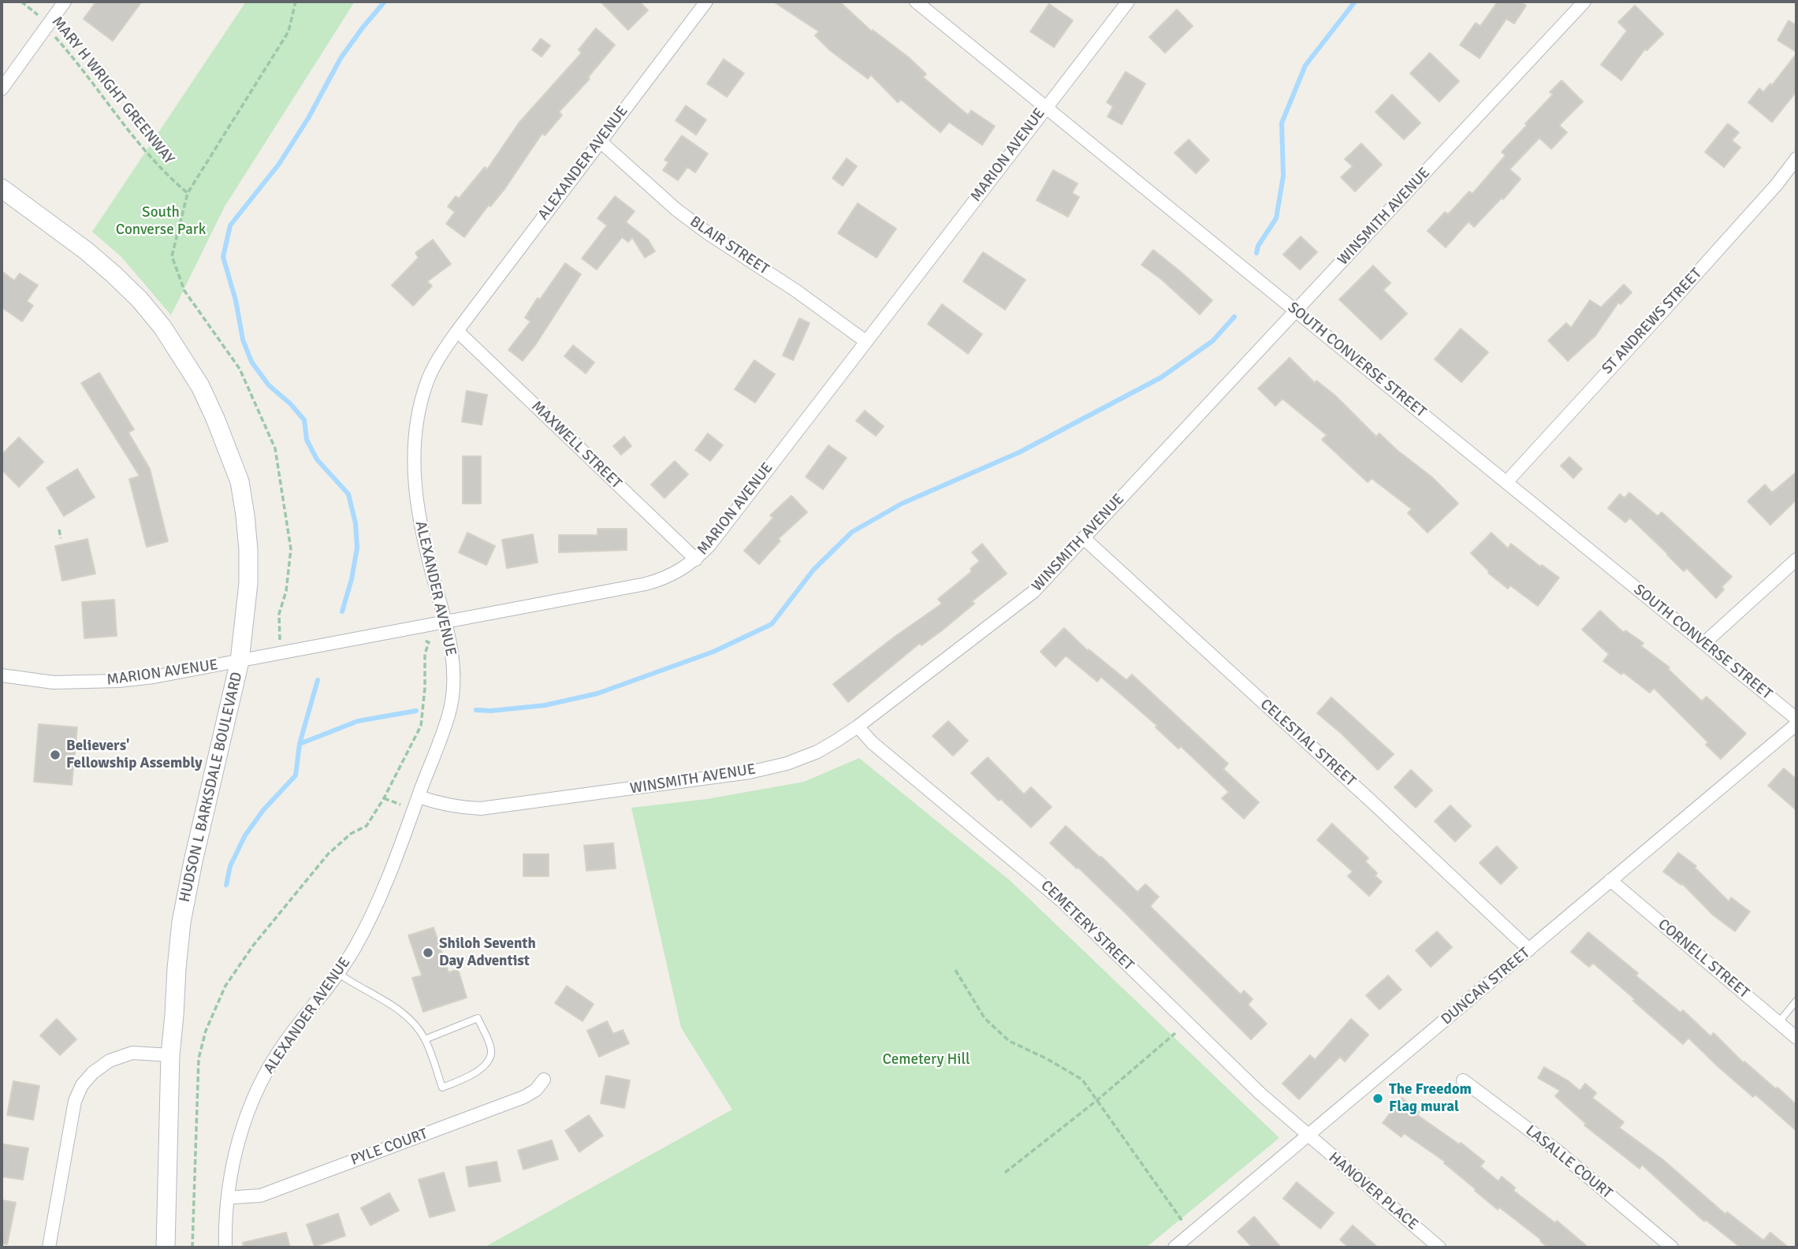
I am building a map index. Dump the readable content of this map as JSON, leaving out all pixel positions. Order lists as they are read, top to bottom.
{
  "streets": {
    "street": [
      "MARION AVENUE",
      "ALEXANDER AVENUE",
      "WINSMITH AVENUE",
      "BLAIR STREET",
      "ST ANDREWS STREET",
      "SOUTH CONVERSE STREET",
      "MAXWELL STREET",
      "CELESTIAL STREET",
      "HUDSON L BARKSDALE BOULEVARD",
      "CEMETERY STREET",
      "CORNELL STREET",
      "DUNCAN STREET",
      "PYLE COURT",
      "LASALLE COURT",
      "HANOVER PLACE"
    ],
    "path": ["MARY H WRIGHT GREENWAY"]
  },
  "crossings": [
    ["MARION AVENUE", "ALEXANDER AVENUE"],
    ["MARION AVENUE", "BLAIR STREET"],
    ["MARION AVENUE", "SOUTH CONVERSE STREET"],
    ["MARION AVENUE", "MAXWELL STREET"],
    ["MARION AVENUE", "HUDSON L BARKSDALE BOULEVARD"],
    ["ALEXANDER AVENUE", "WINSMITH AVENUE"],
    ["ALEXANDER AVENUE", "BLAIR STREET"],
    ["ALEXANDER AVENUE", "MAXWELL STREET"],
    ["ALEXANDER AVENUE", "PYLE COURT"],
    ["WINSMITH AVENUE", "SOUTH CONVERSE STREET"],
    ["WINSMITH AVENUE", "CELESTIAL STREET"],
    ["WINSMITH AVENUE", "CEMETERY STREET"],
    ["ST ANDREWS STREET", "SOUTH CONVERSE STREET"],
    ["CELESTIAL STREET", "DUNCAN STREET"],
    ["CEMETERY STREET", "DUNCAN STREET"],
    ["CEMETERY STREET", "HANOVER PLACE"],
    ["CORNELL STREET", "DUNCAN STREET"],
    ["DUNCAN STREET", "HANOVER PLACE"]
  ],
  "parks": ["South Converse Park", "Cemetery Hill"],
  "places": ["Believers' Fellowship Assembly", "Shiloh Seventh Day Adventist", "The Freedom Flag mural"]
}
